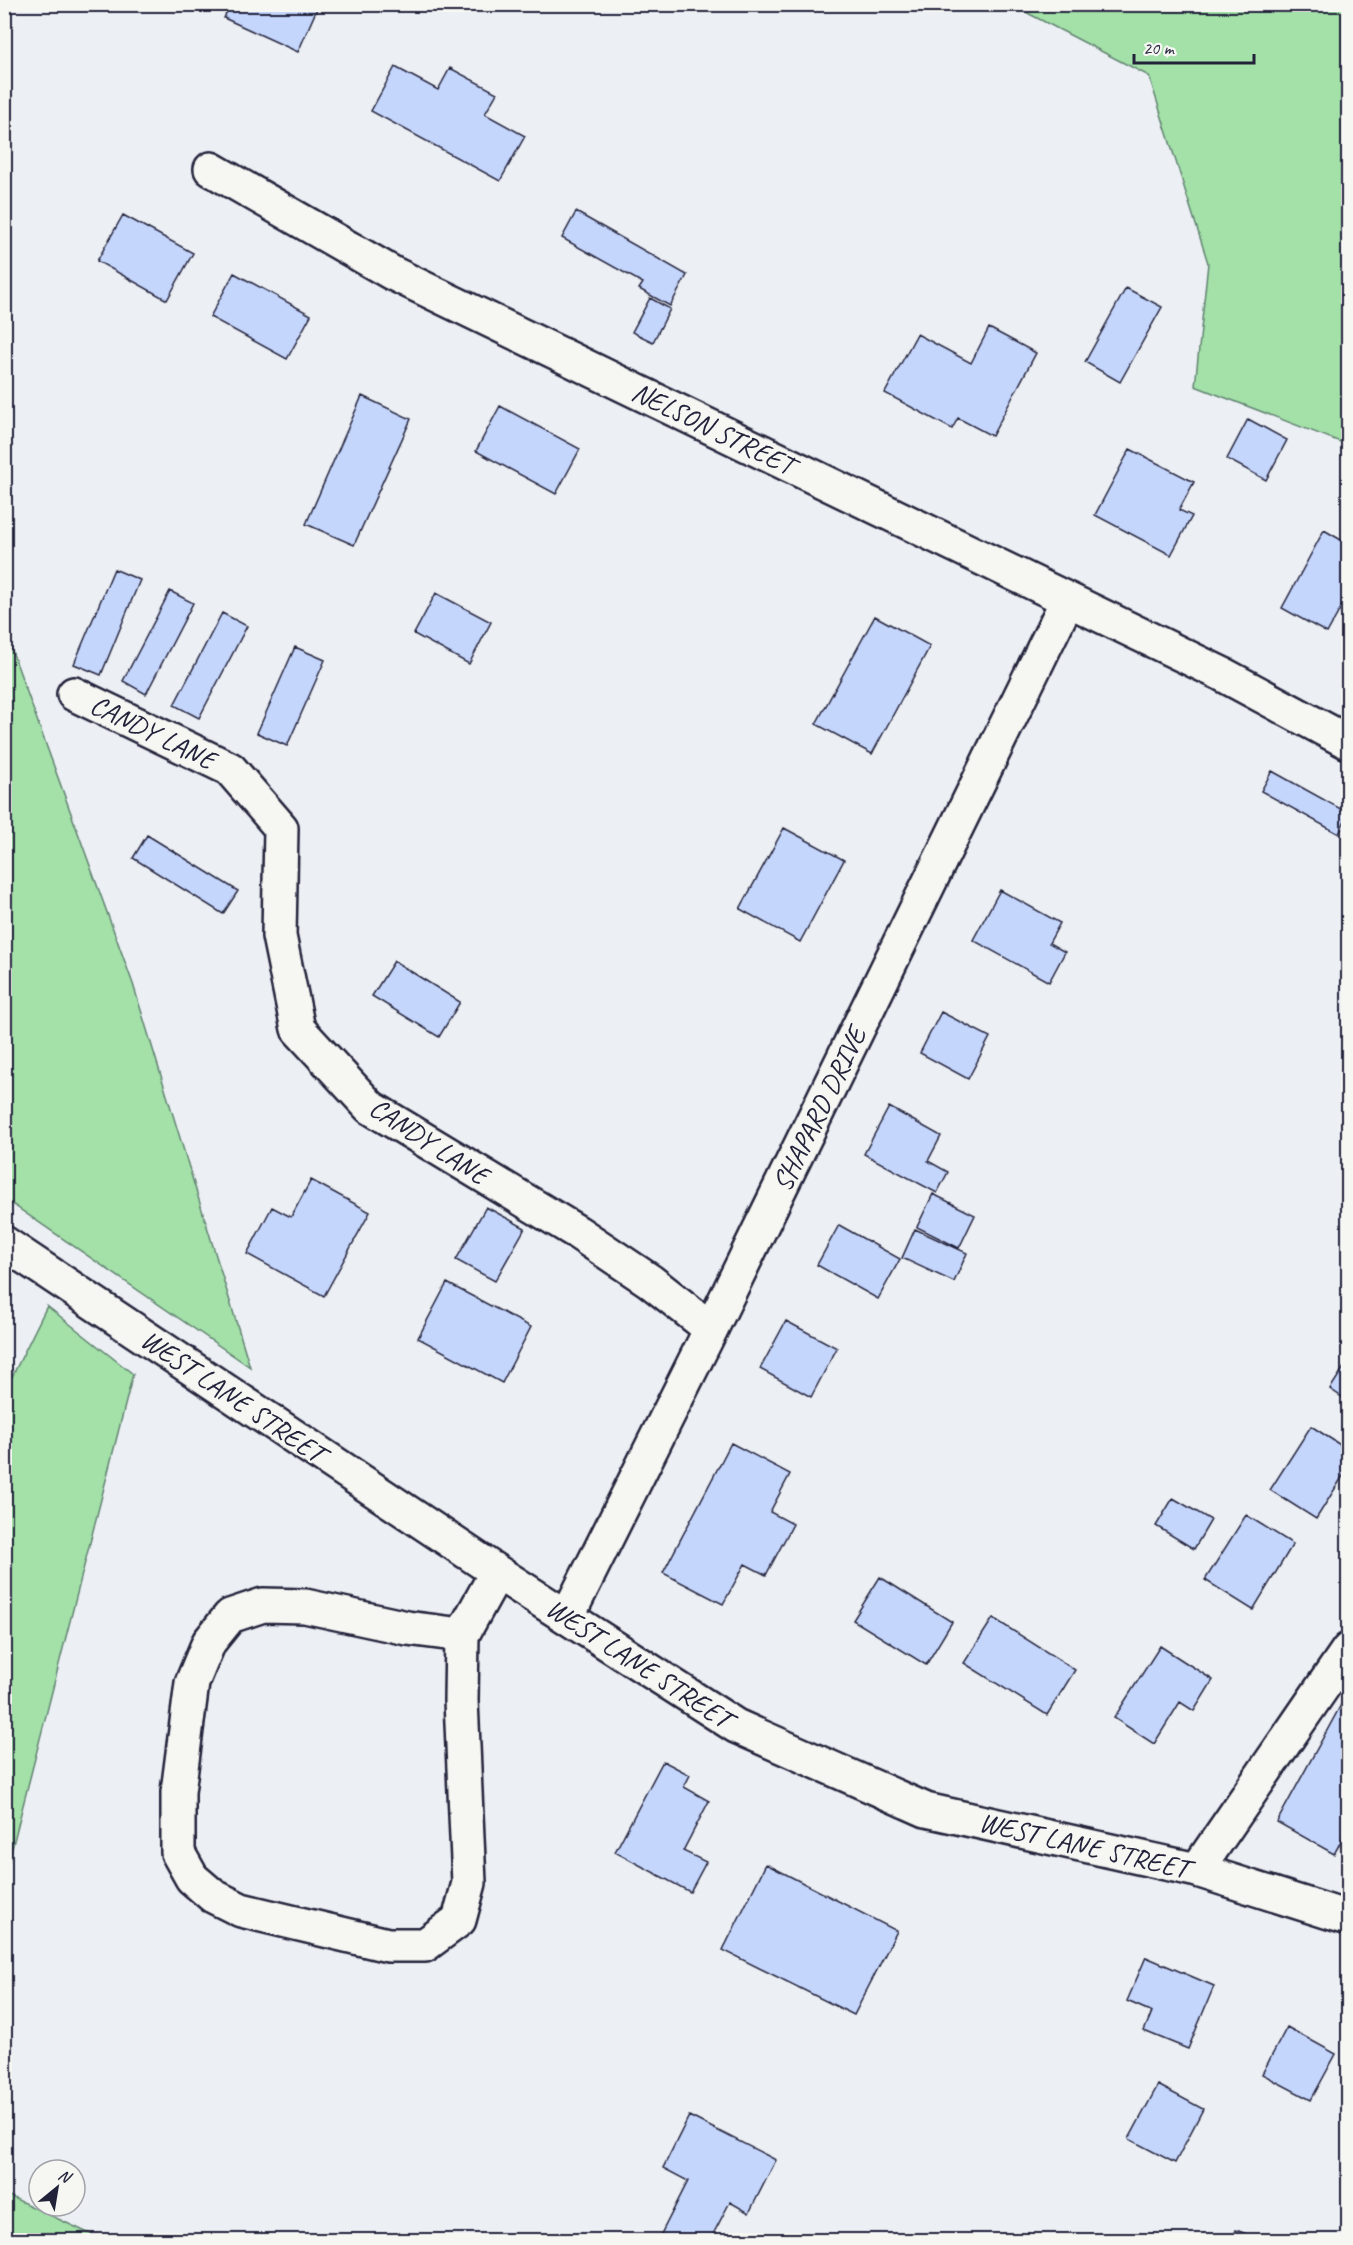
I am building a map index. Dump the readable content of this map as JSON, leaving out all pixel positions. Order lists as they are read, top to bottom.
{
  "streets": {
    "street": [
      "NELSON STREET",
      "CANDY LANE",
      "SHAPARD DRIVE",
      "WEST LANE STREET"
    ]
  },
  "crossings": [
    ["NELSON STREET", "SHAPARD DRIVE"],
    ["CANDY LANE", "SHAPARD DRIVE"],
    ["SHAPARD DRIVE", "WEST LANE STREET"]
  ],
  "scale_bar": "20 m",
  "north": "top right"
}
